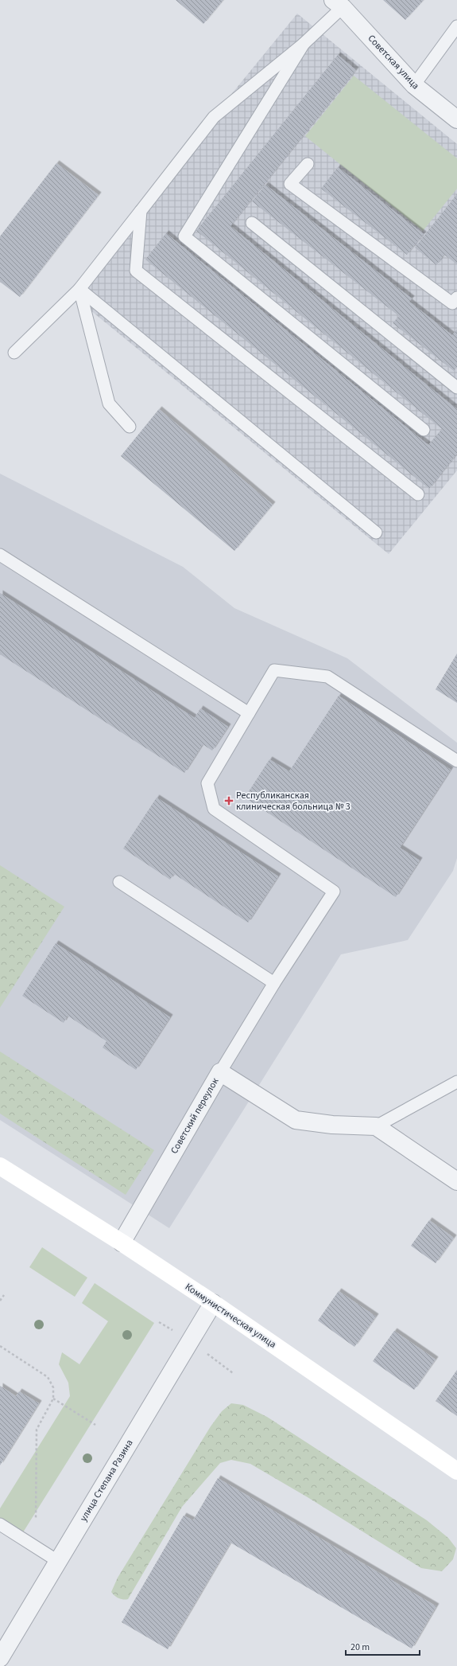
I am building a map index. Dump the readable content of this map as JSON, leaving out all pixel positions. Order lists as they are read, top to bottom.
{
  "streets": {
    "main road": ["Коммунистическая улица"],
    "street": ["Советская улица", "Советский переулок", "улица Степана Разина"]
  },
  "crossings": [
    ["Советский переулок", "Коммунистическая улица"],
    ["Коммунистическая улица", "улица Степана Разина"]
  ],
  "places": {
    "health": ["Республиканская клиническая больница № 3"]
  },
  "scale_bar": "20 m"
}
